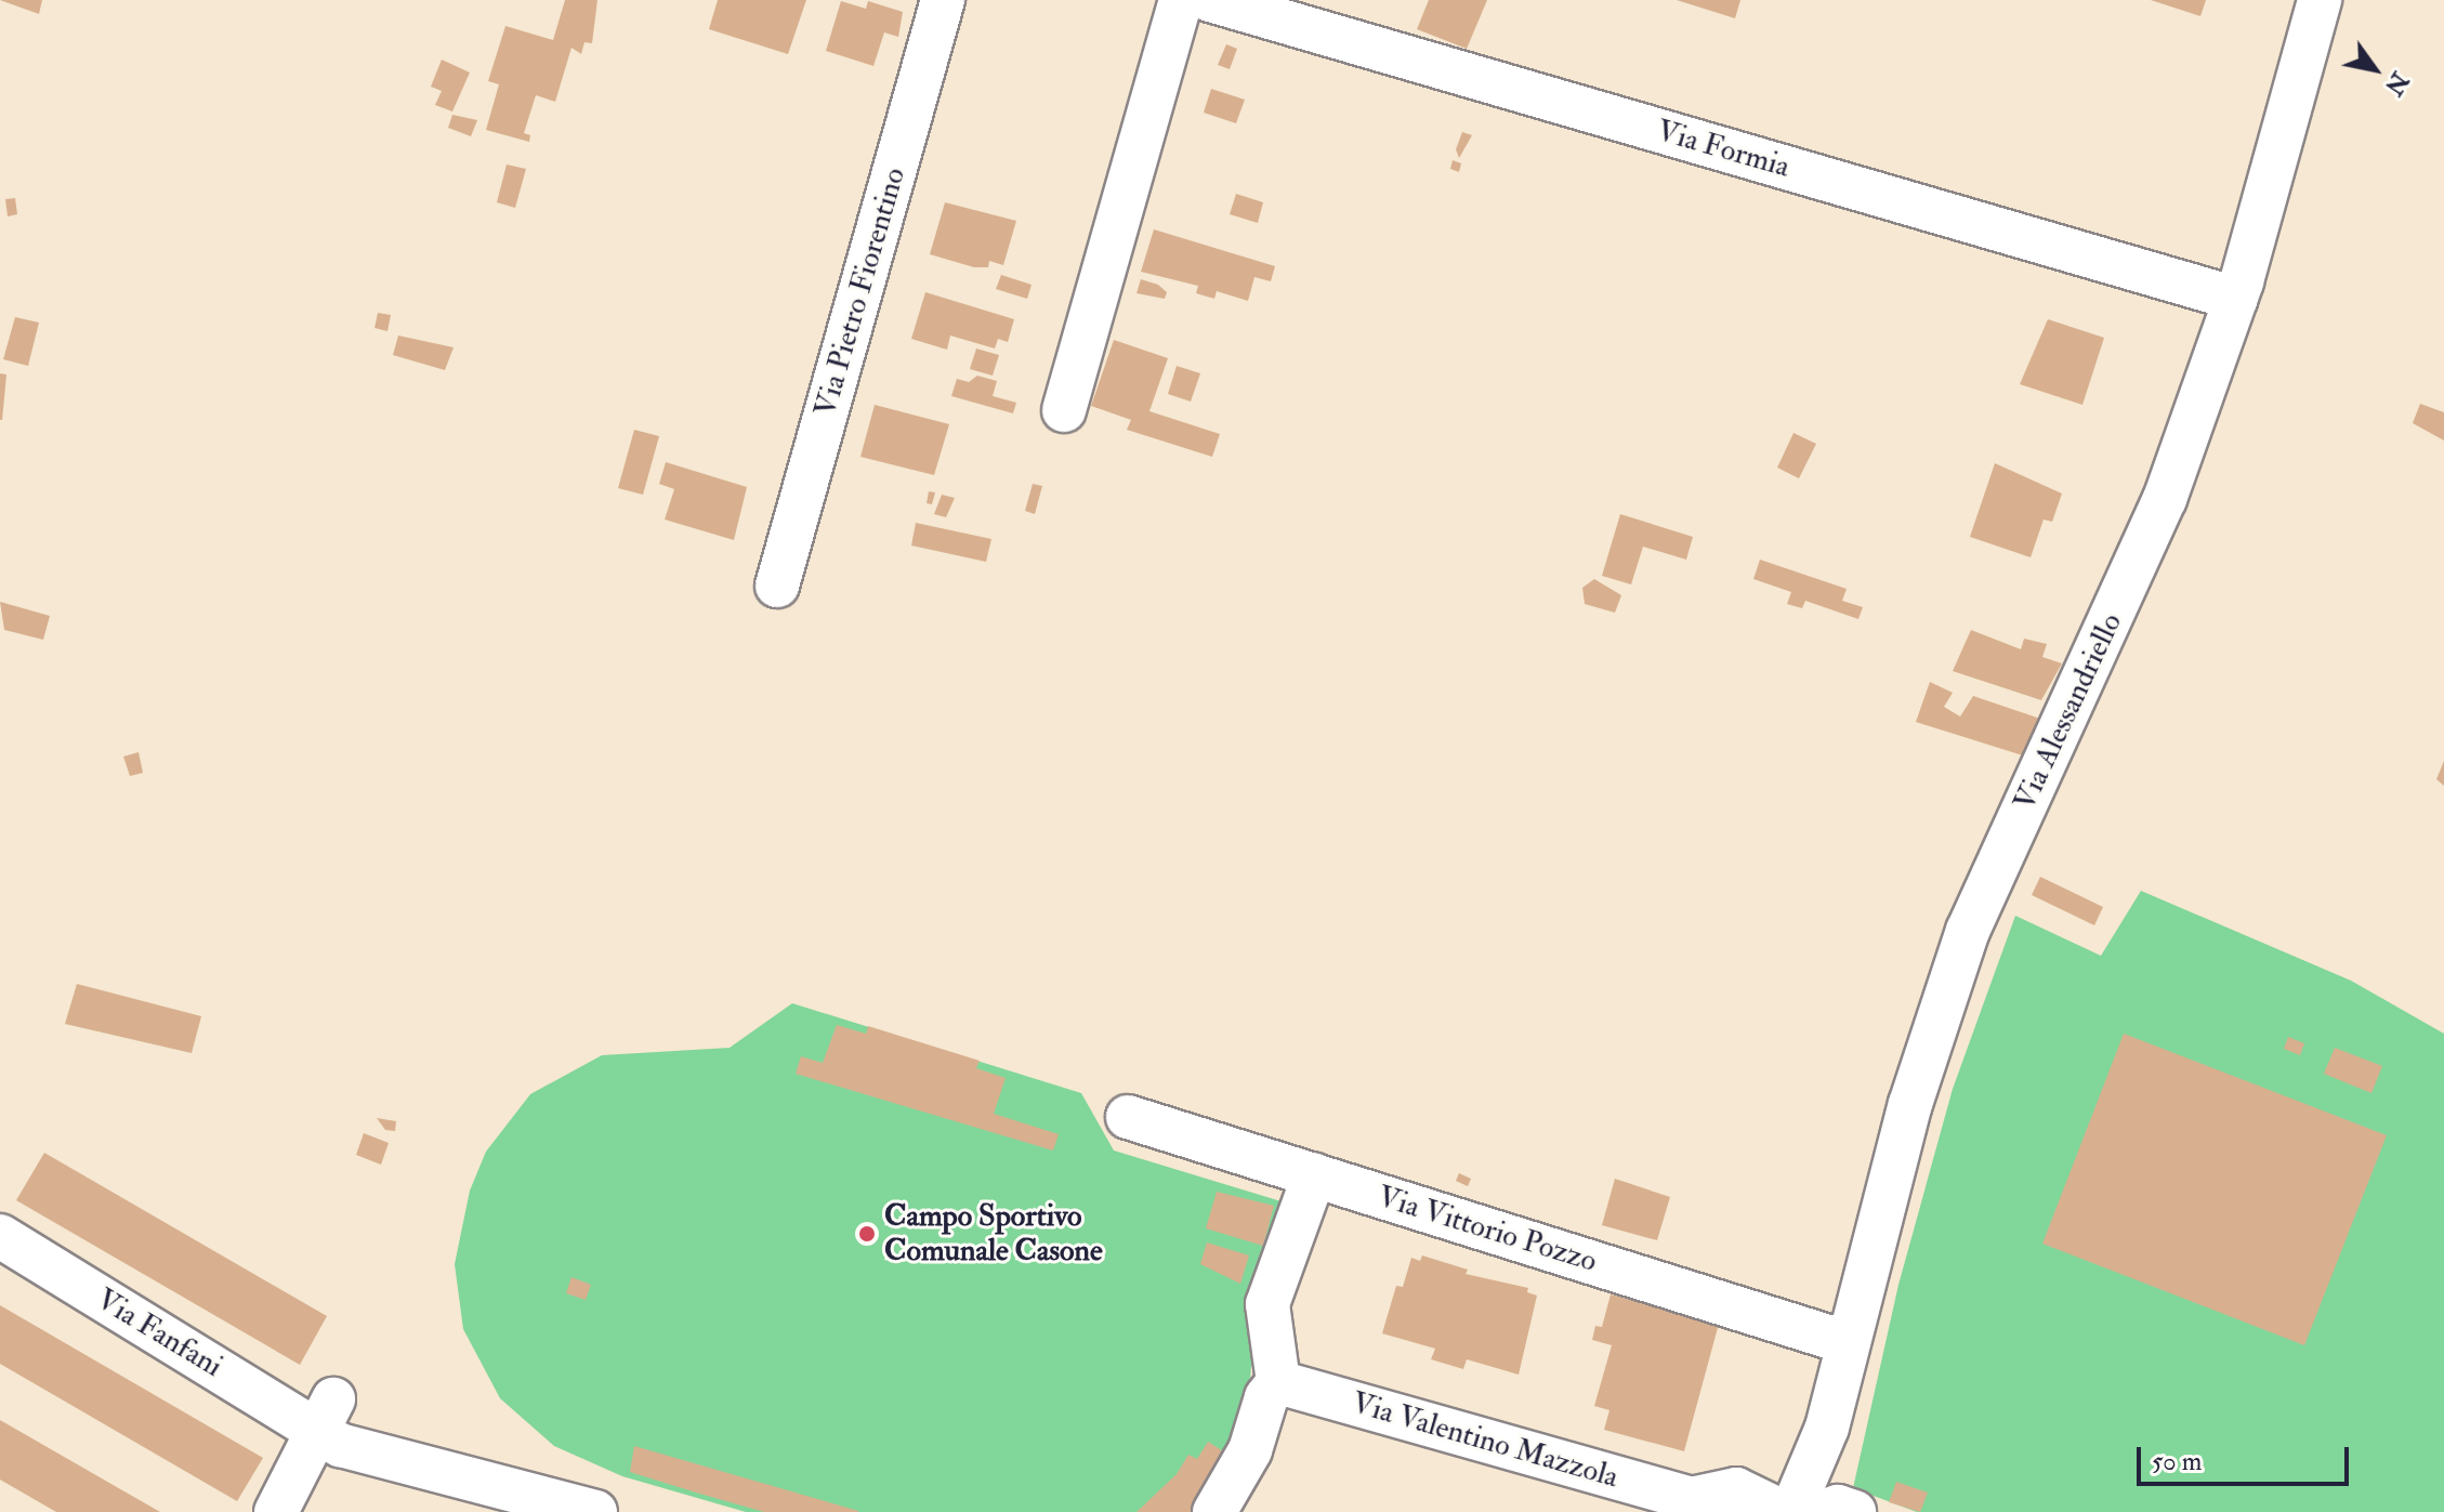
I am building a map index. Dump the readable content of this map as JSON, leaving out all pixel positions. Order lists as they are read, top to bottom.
{
  "streets": {
    "street": [
      "Via Formia",
      "Via Pietro Fiorentino",
      "Via Alessandriello",
      "Via Vittorio Pozzo",
      "Via Fanfani",
      "Via Valentino Mazzola"
    ]
  },
  "crossings": [
    ["Via Formia", "Via Alessandriello"],
    ["Via Alessandriello", "Via Vittorio Pozzo"],
    ["Via Alessandriello", "Via Valentino Mazzola"]
  ],
  "places": ["Campo Sportivo Comunale Casone"],
  "scale_bar": "50 m",
  "north": "bottom right"
}
